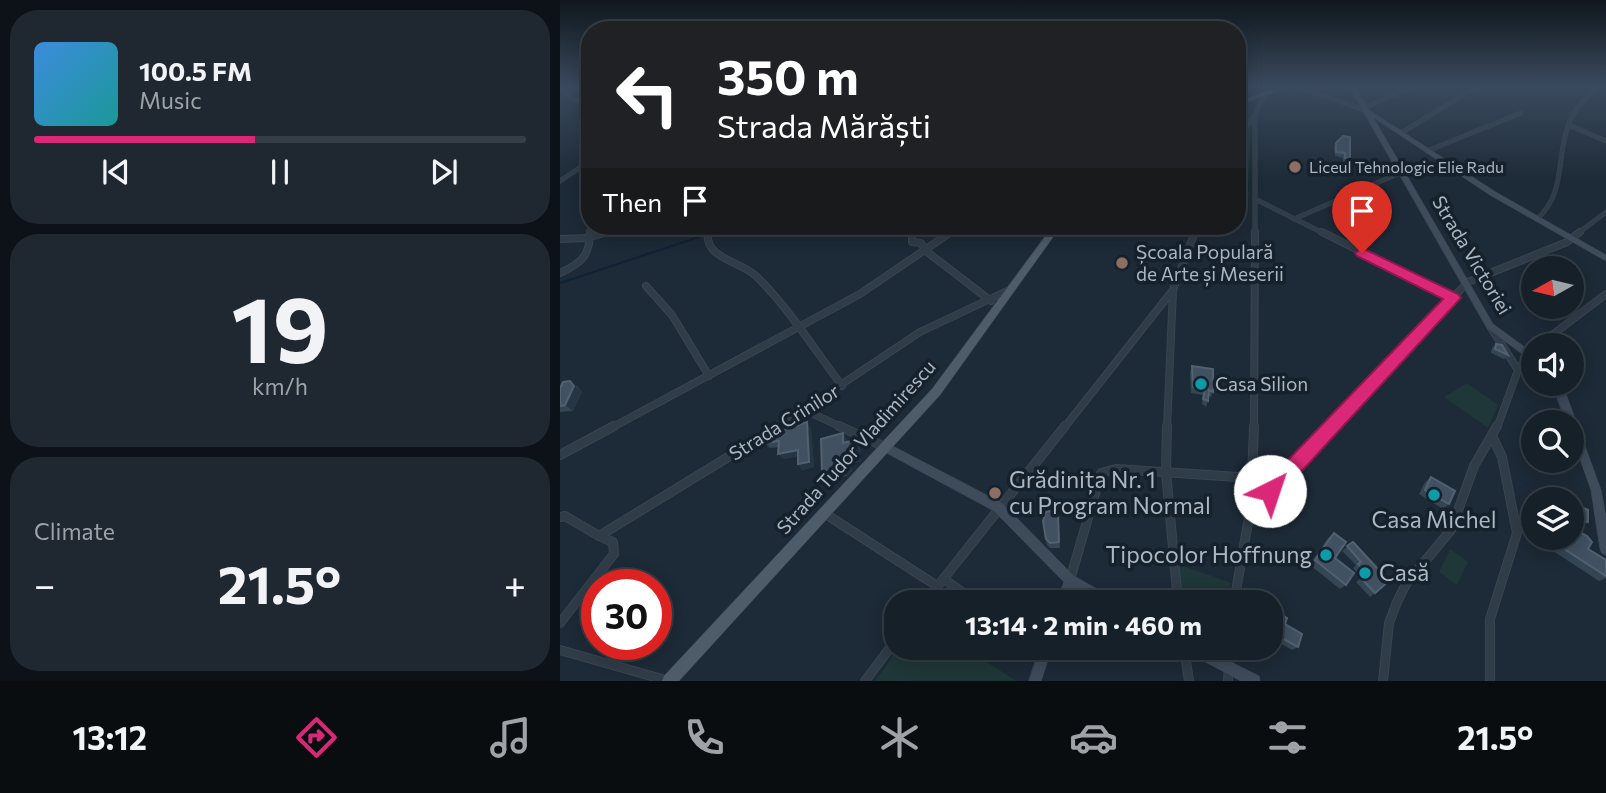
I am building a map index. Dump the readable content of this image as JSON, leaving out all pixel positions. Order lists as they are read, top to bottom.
{
  "streets": {
    "main road": ["Strada Tudor Vladimirescu"],
    "street": ["Strada Victoriei", "Strada Crinilor"]
  },
  "crossings": [
    ["Strada Crinilor", "Strada Tudor Vladimirescu"]
  ],
  "places": [
    "Liceul Tehnologic Elie Radu",
    "Școala Populară de Arte și Meserii",
    "Casa Silion",
    "Grădinița Nr. 1 cu Program Normal",
    "Casa Michel",
    "Tipocolor Hoffnung",
    "Casă"
  ],
  "north": "left",
  "page": {
    "turn": ["350 m", "Strada Mărăști"],
    "song": ["100.5 FM", "Music"],
    "then": "Then",
    "tile": [
      ["19", "km/h"],
      "Climate"
    ],
    "heat": ["−", "21.5°", "+"],
    "limit": "30",
    "trip": "13:14 · 2 min · 460 m",
    "tabs": ["13:12", "21.5°"]
  }
}
